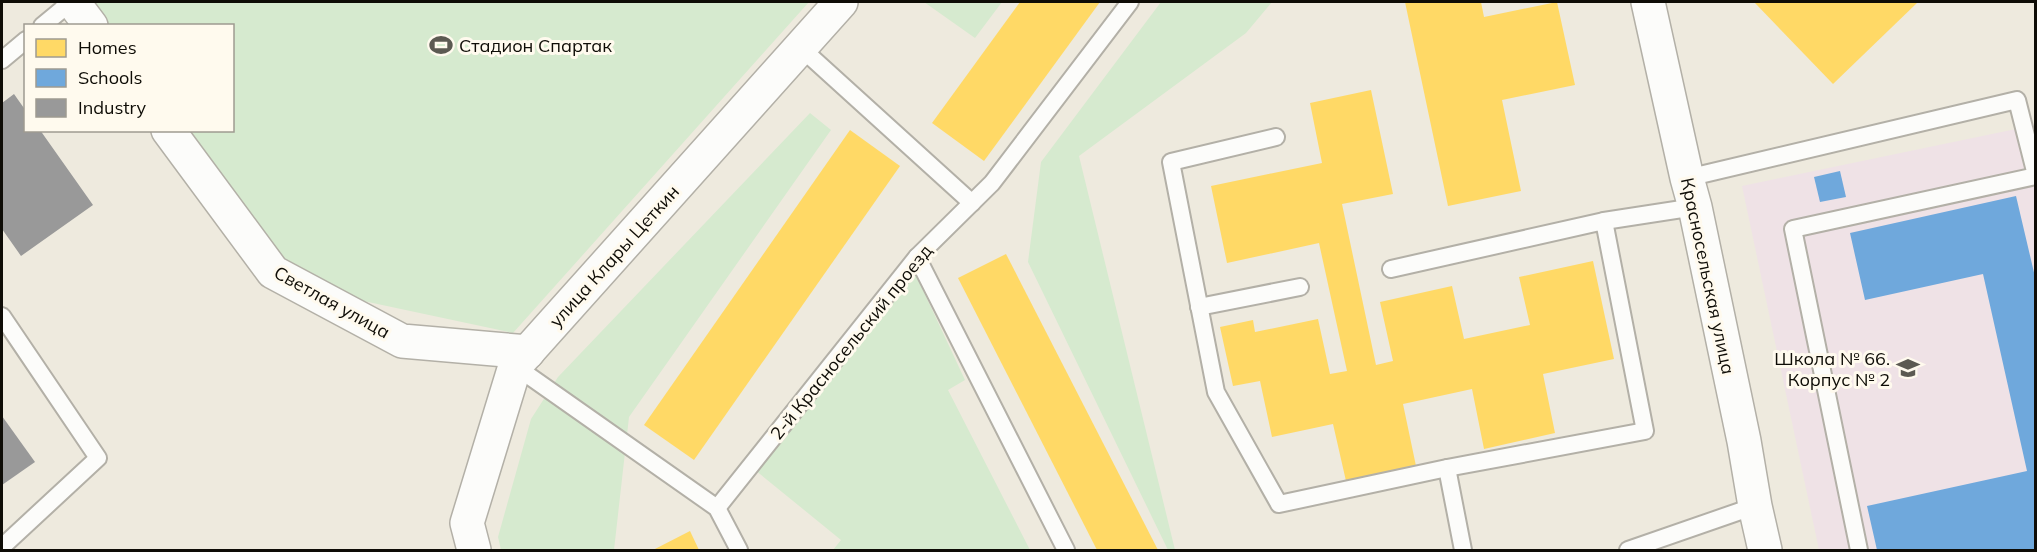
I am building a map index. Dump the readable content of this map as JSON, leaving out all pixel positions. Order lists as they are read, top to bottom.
{
  "streets": {
    "street": ["улица Клары Цеткин", "Красносельская улица", "Светлая улица"],
    "lane": ["2-й Красносельский проезд"]
  },
  "crossings": [
    ["улица Клары Цеткин", "Светлая улица"]
  ],
  "places": {
    "sports": ["Стадион Спартак"],
    "school or university": ["Школа № 66. Корпус № 2"]
  },
  "legend": ["Homes", "Schools", "Industry"]
}
